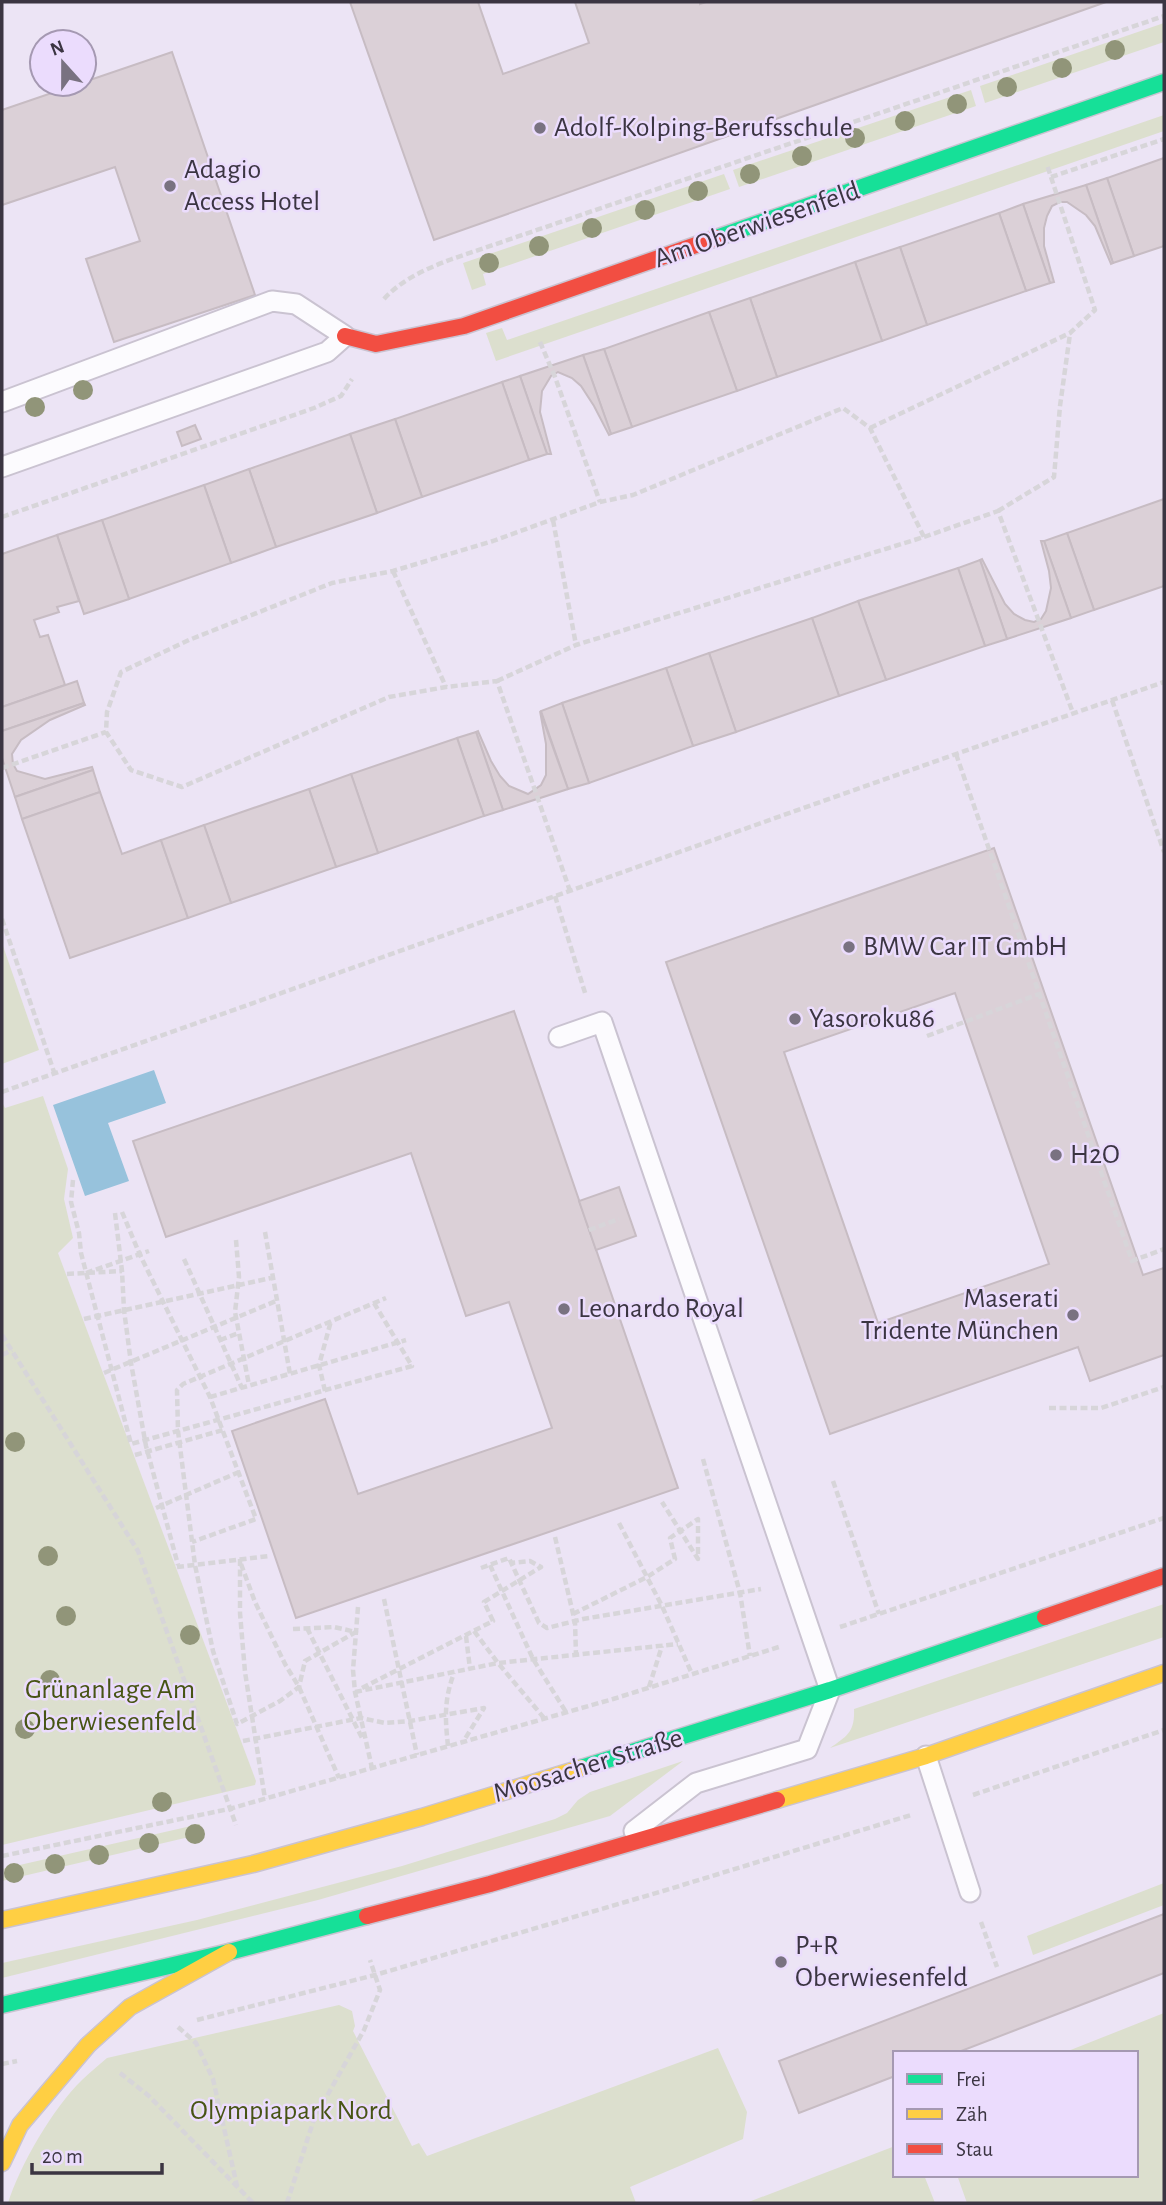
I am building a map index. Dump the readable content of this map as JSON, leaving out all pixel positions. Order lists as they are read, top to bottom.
{
  "streets": {
    "main road": ["Am Oberwiesenfeld", "Moosacher Straße"]
  },
  "parks": ["Grünanlage Am Oberwiesenfeld", "Olympiapark Nord"],
  "places": [
    "Adolf-Kolping-Berufsschule",
    "Adagio Access Hotel",
    "BMW Car IT GmbH",
    "Yasoroku86",
    "H2O",
    "Leonardo Royal",
    "Maserati Tridente München",
    "P+R Oberwiesenfeld"
  ],
  "legend": ["Frei", "Zäh", "Stau"],
  "scale_bar": "20 m",
  "north": "top"
}
